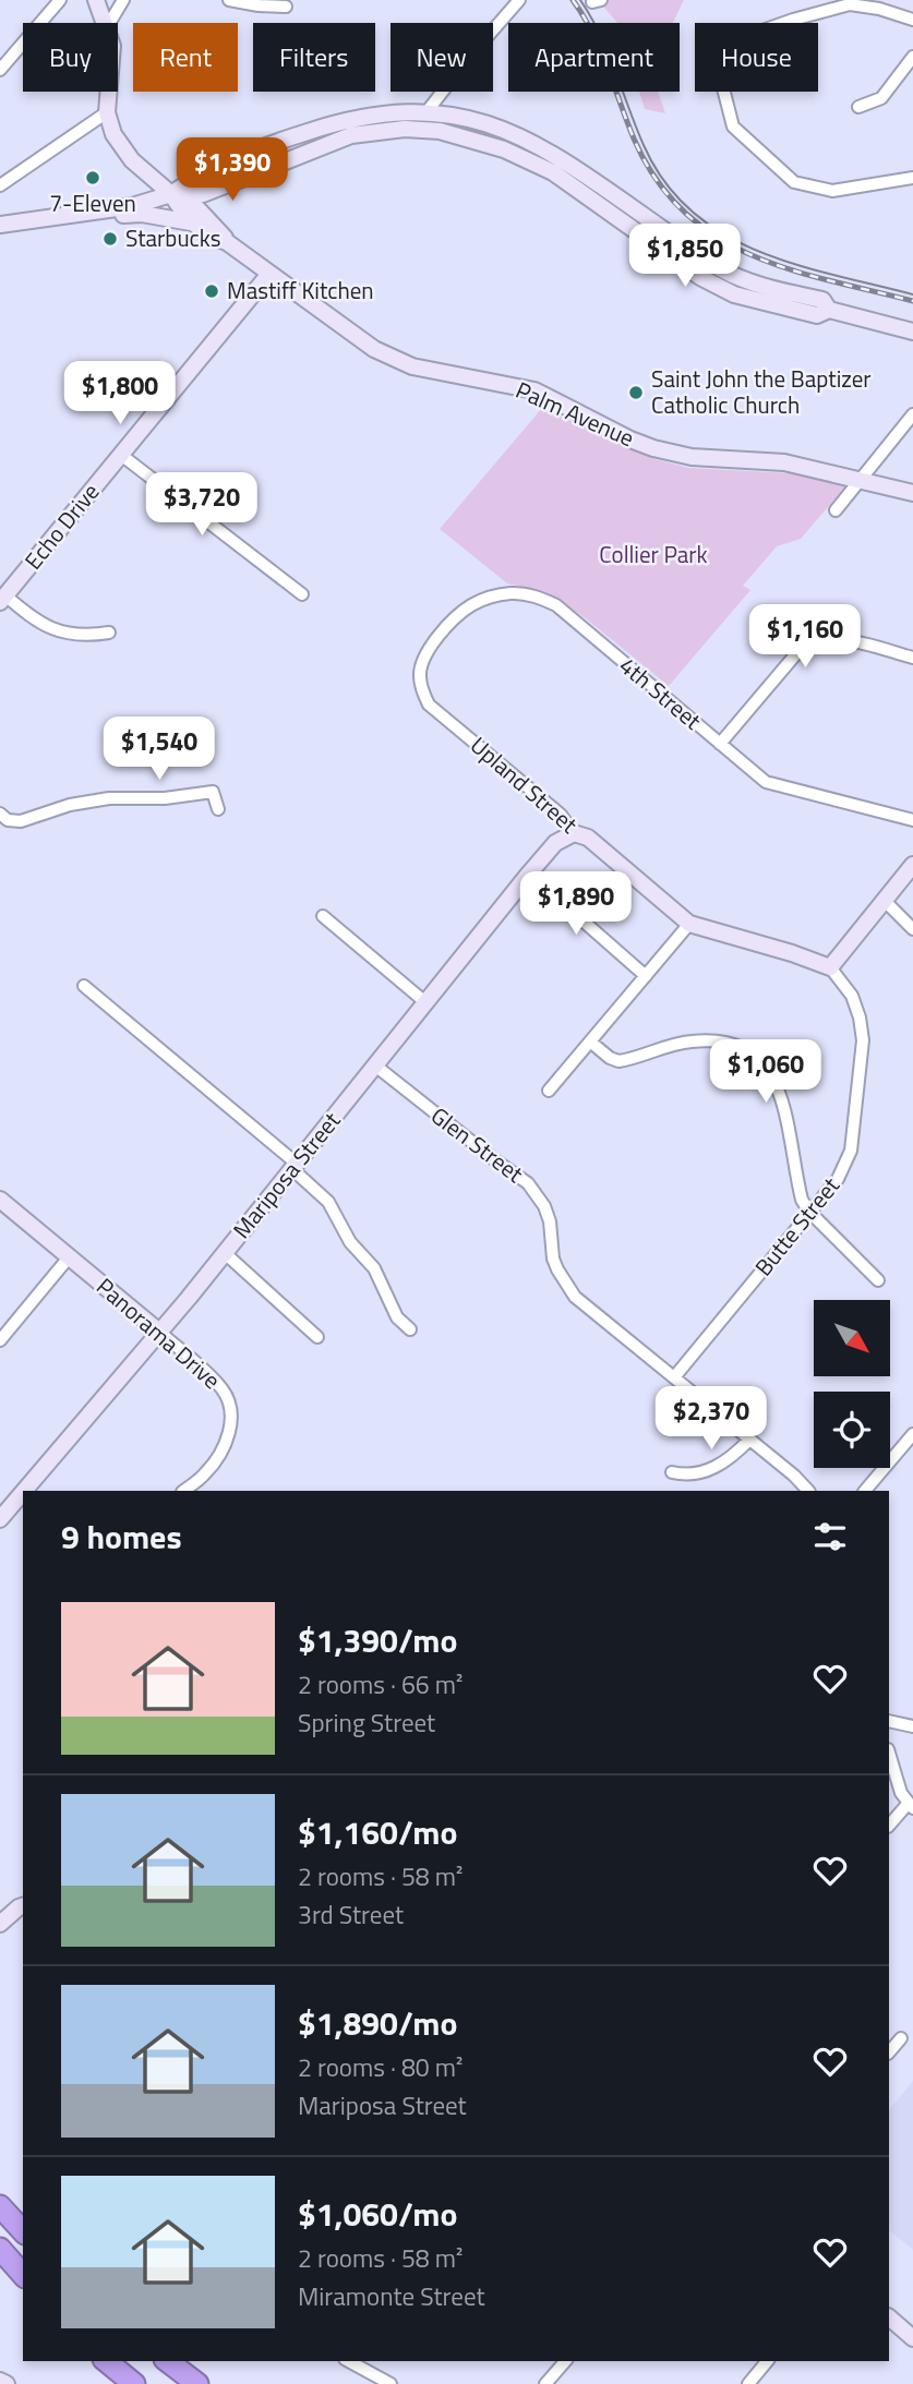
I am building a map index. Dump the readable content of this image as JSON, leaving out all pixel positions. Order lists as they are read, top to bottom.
{
  "streets": {
    "street": [
      "Palm Avenue",
      "Echo Drive",
      "4th Street",
      "Upland Street",
      "Glen Street",
      "Mariposa Street",
      "Butte Street",
      "Panorama Drive"
    ]
  },
  "crossings": [
    ["Palm Avenue", "Echo Drive"],
    ["4th Street", "Upland Street"],
    ["Upland Street", "Mariposa Street"],
    ["Upland Street", "Butte Street"],
    ["Glen Street", "Mariposa Street"],
    ["Glen Street", "Butte Street"],
    ["Mariposa Street", "Panorama Drive"]
  ],
  "parks": ["Collier Park"],
  "places": [
    "7-Eleven",
    "Starbucks",
    "Mastiff Kitchen",
    "Saint John the Baptizer Catholic Church"
  ],
  "north": "bottom right",
  "page": {
    "chip": [
      "Buy",
      "Rent",
      "Filters",
      "New",
      "Apartment",
      "House"
    ],
    "price": [
      "$1,390",
      "$1,850",
      "$1,800",
      "$3,720",
      "$1,160",
      "$1,540",
      "$1,890",
      "$1,060",
      "$2,370"
    ],
    "heading": "9 homes",
    "list": [
      {
        "name": "$1,390/mo",
        "note": "2 rooms · 66 m² · Spring Street"
      },
      {
        "name": "$1,160/mo",
        "note": "2 rooms · 58 m² · 3rd Street"
      },
      {
        "name": "$1,890/mo",
        "note": "2 rooms · 80 m² · Mariposa Street"
      },
      {
        "name": "$1,060/mo",
        "note": "2 rooms · 58 m² · Miramonte Street"
      }
    ]
  }
}
